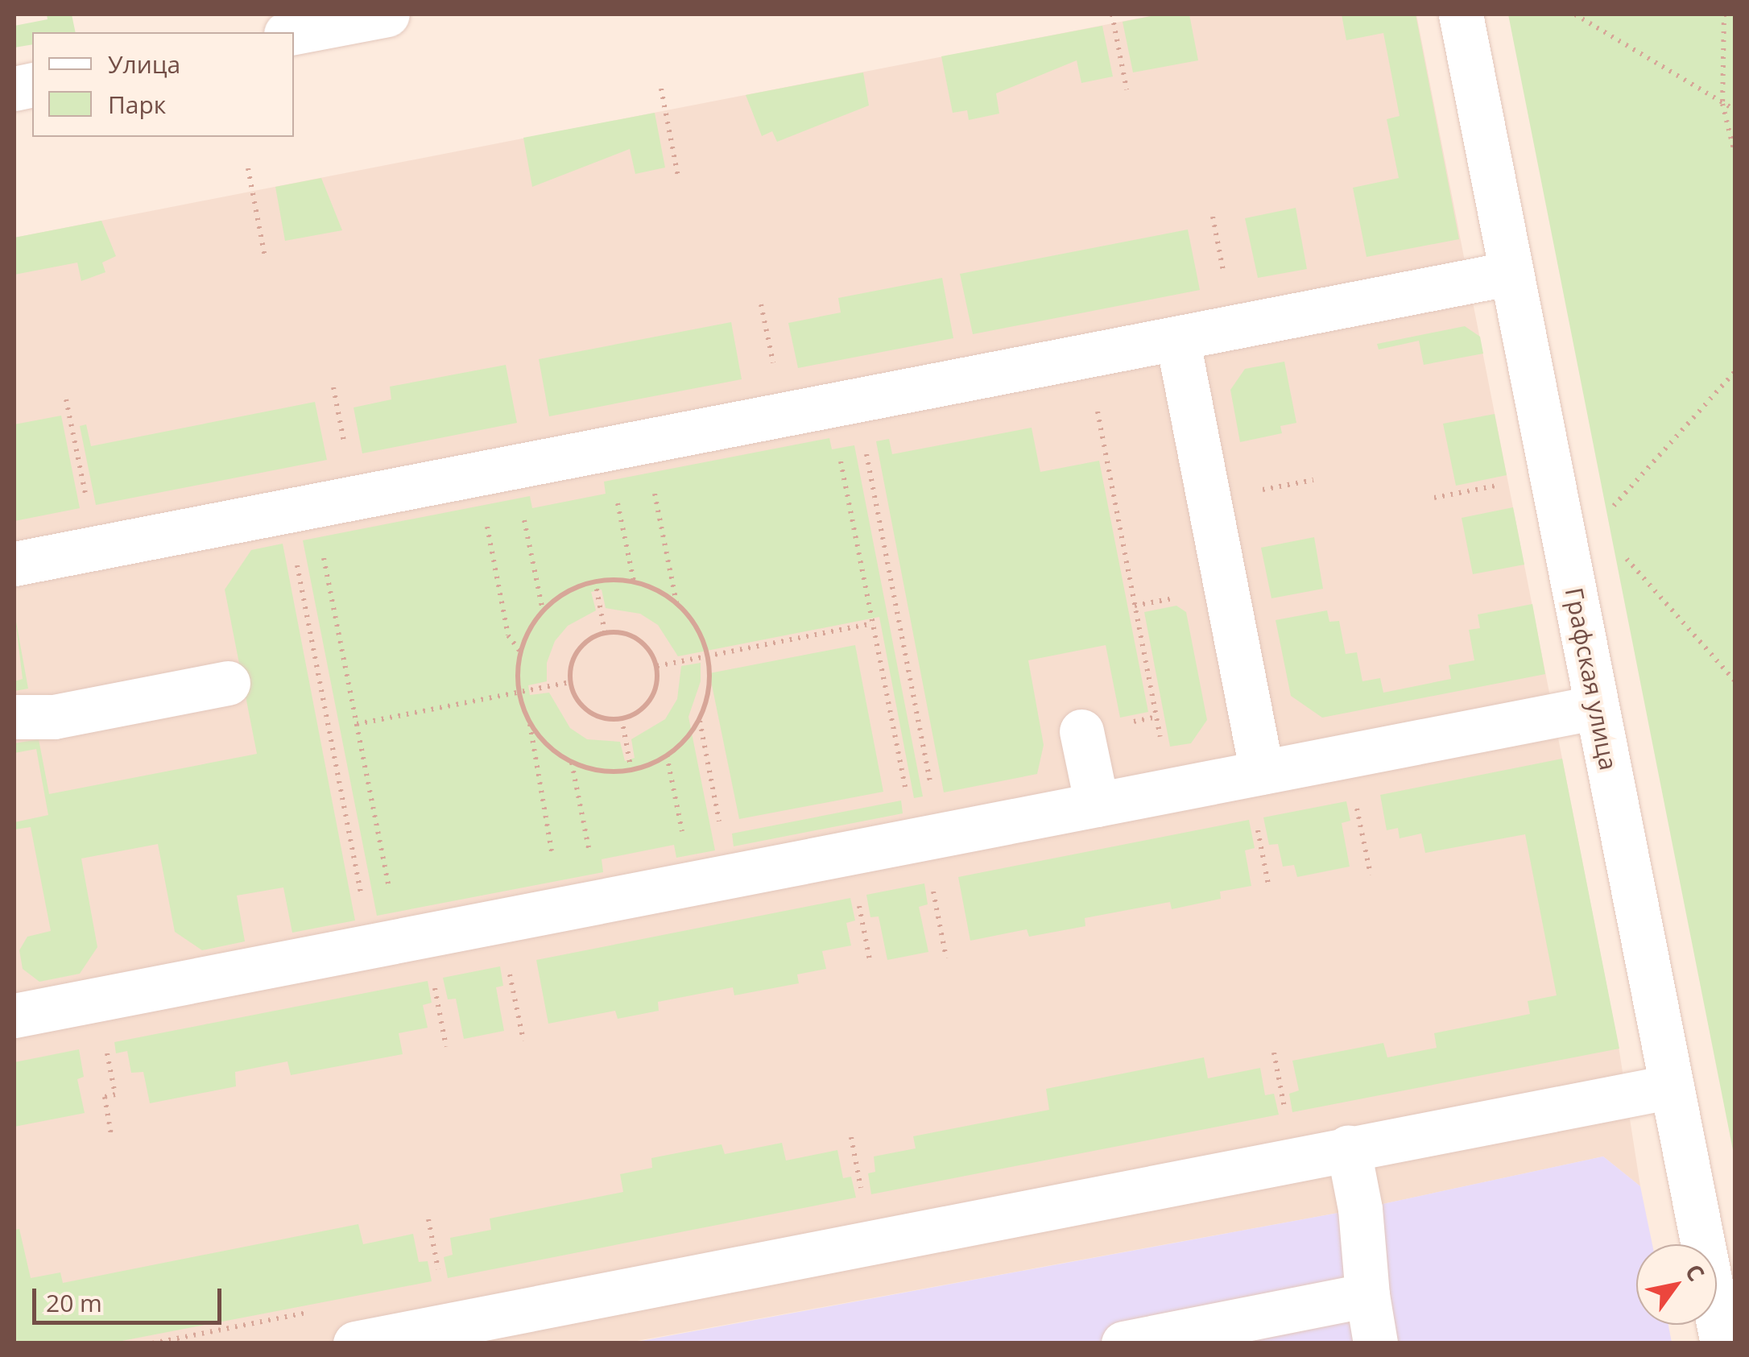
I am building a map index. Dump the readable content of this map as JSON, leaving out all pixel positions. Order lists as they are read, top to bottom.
{
  "streets": {
    "street": ["Графская улица"]
  },
  "legend": ["Улица", "Парк"],
  "scale_bar": "20 m",
  "north": "top right"
}
